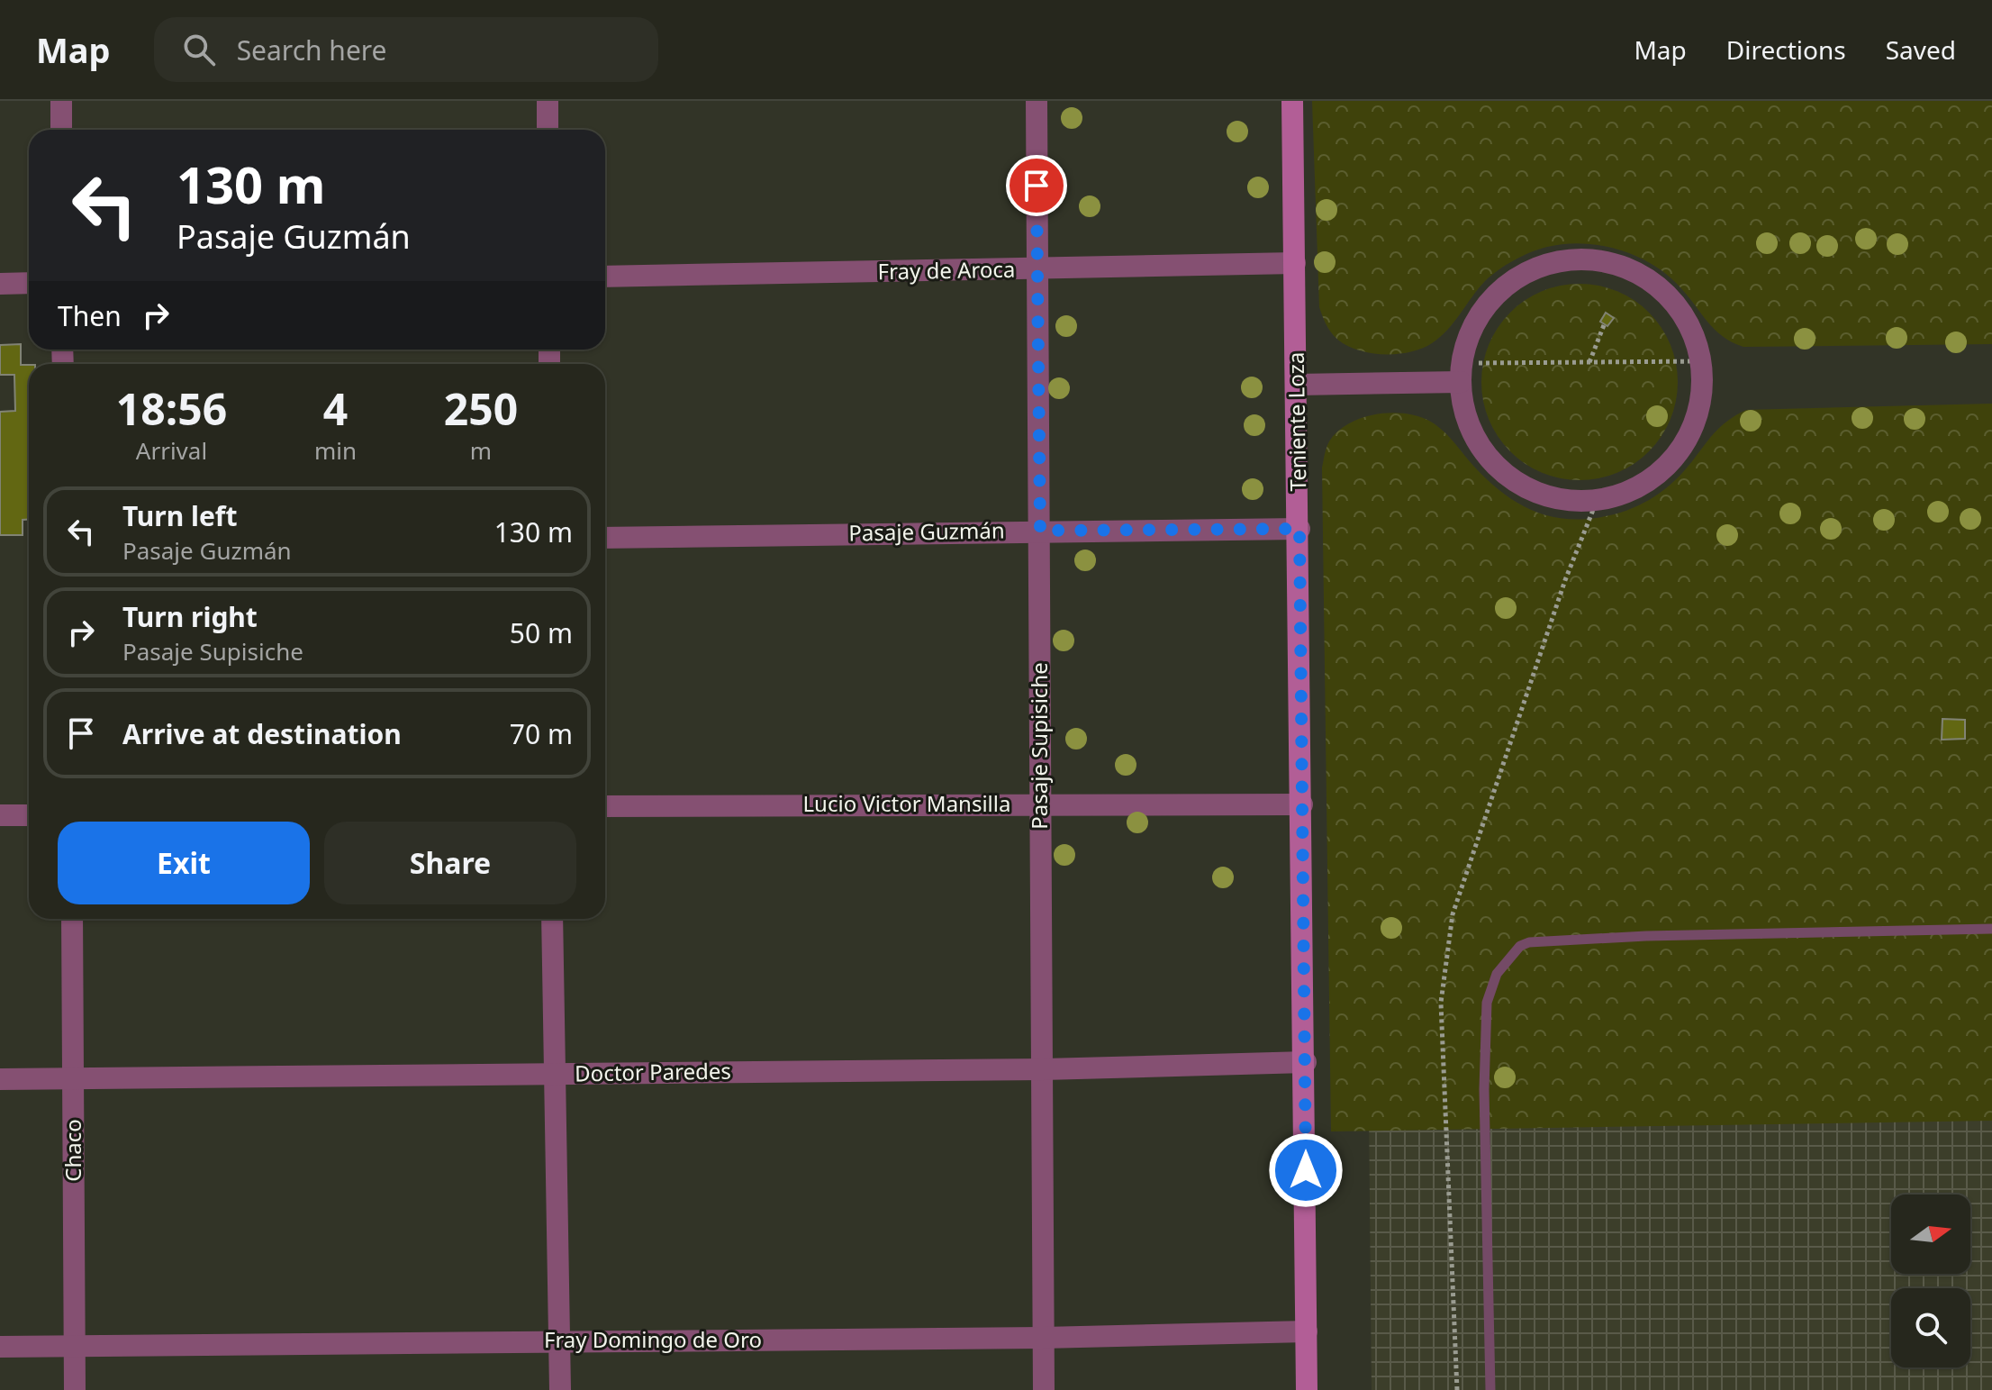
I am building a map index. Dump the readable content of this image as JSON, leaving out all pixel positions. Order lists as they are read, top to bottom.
{
  "streets": {
    "main road": ["Teniente Loza"],
    "street": [
      "Fray de Aroca",
      "Pasaje Guzmán",
      "Pasaje Supisiche",
      "Lucio Victor Mansilla",
      "Doctor Paredes",
      "Chaco",
      "Fray Domingo de Oro"
    ]
  },
  "crossings": [
    ["Fray de Aroca", "Teniente Loza"],
    ["Fray de Aroca", "Pasaje Supisiche"],
    ["Teniente Loza", "Pasaje Guzmán"],
    ["Teniente Loza", "Lucio Victor Mansilla"],
    ["Teniente Loza", "Doctor Paredes"],
    ["Teniente Loza", "Fray Domingo de Oro"],
    ["Pasaje Guzmán", "Pasaje Supisiche"],
    ["Pasaje Supisiche", "Lucio Victor Mansilla"],
    ["Pasaje Supisiche", "Doctor Paredes"],
    ["Pasaje Supisiche", "Fray Domingo de Oro"],
    ["Doctor Paredes", "Chaco"],
    ["Chaco", "Fray Domingo de Oro"]
  ],
  "north": "right",
  "page": {
    "header": "Map",
    "search": "Search here",
    "nav": ["Map", "Directions", "Saved"],
    "turn": ["130 m", "Pasaje Guzmán"],
    "then": "Then",
    "eta": [
      "18:56",
      "Arrival",
      "4",
      "min",
      "250",
      "m"
    ],
    "list": [
      {
        "name": "Turn left",
        "note": "Pasaje Guzmán",
        "value": "130 m"
      },
      {
        "name": "Turn right",
        "note": "Pasaje Supisiche",
        "value": "50 m"
      },
      {
        "name": "Arrive at destination",
        "value": "70 m"
      }
    ],
    "buttons": ["Exit", "Share"]
  }
}
